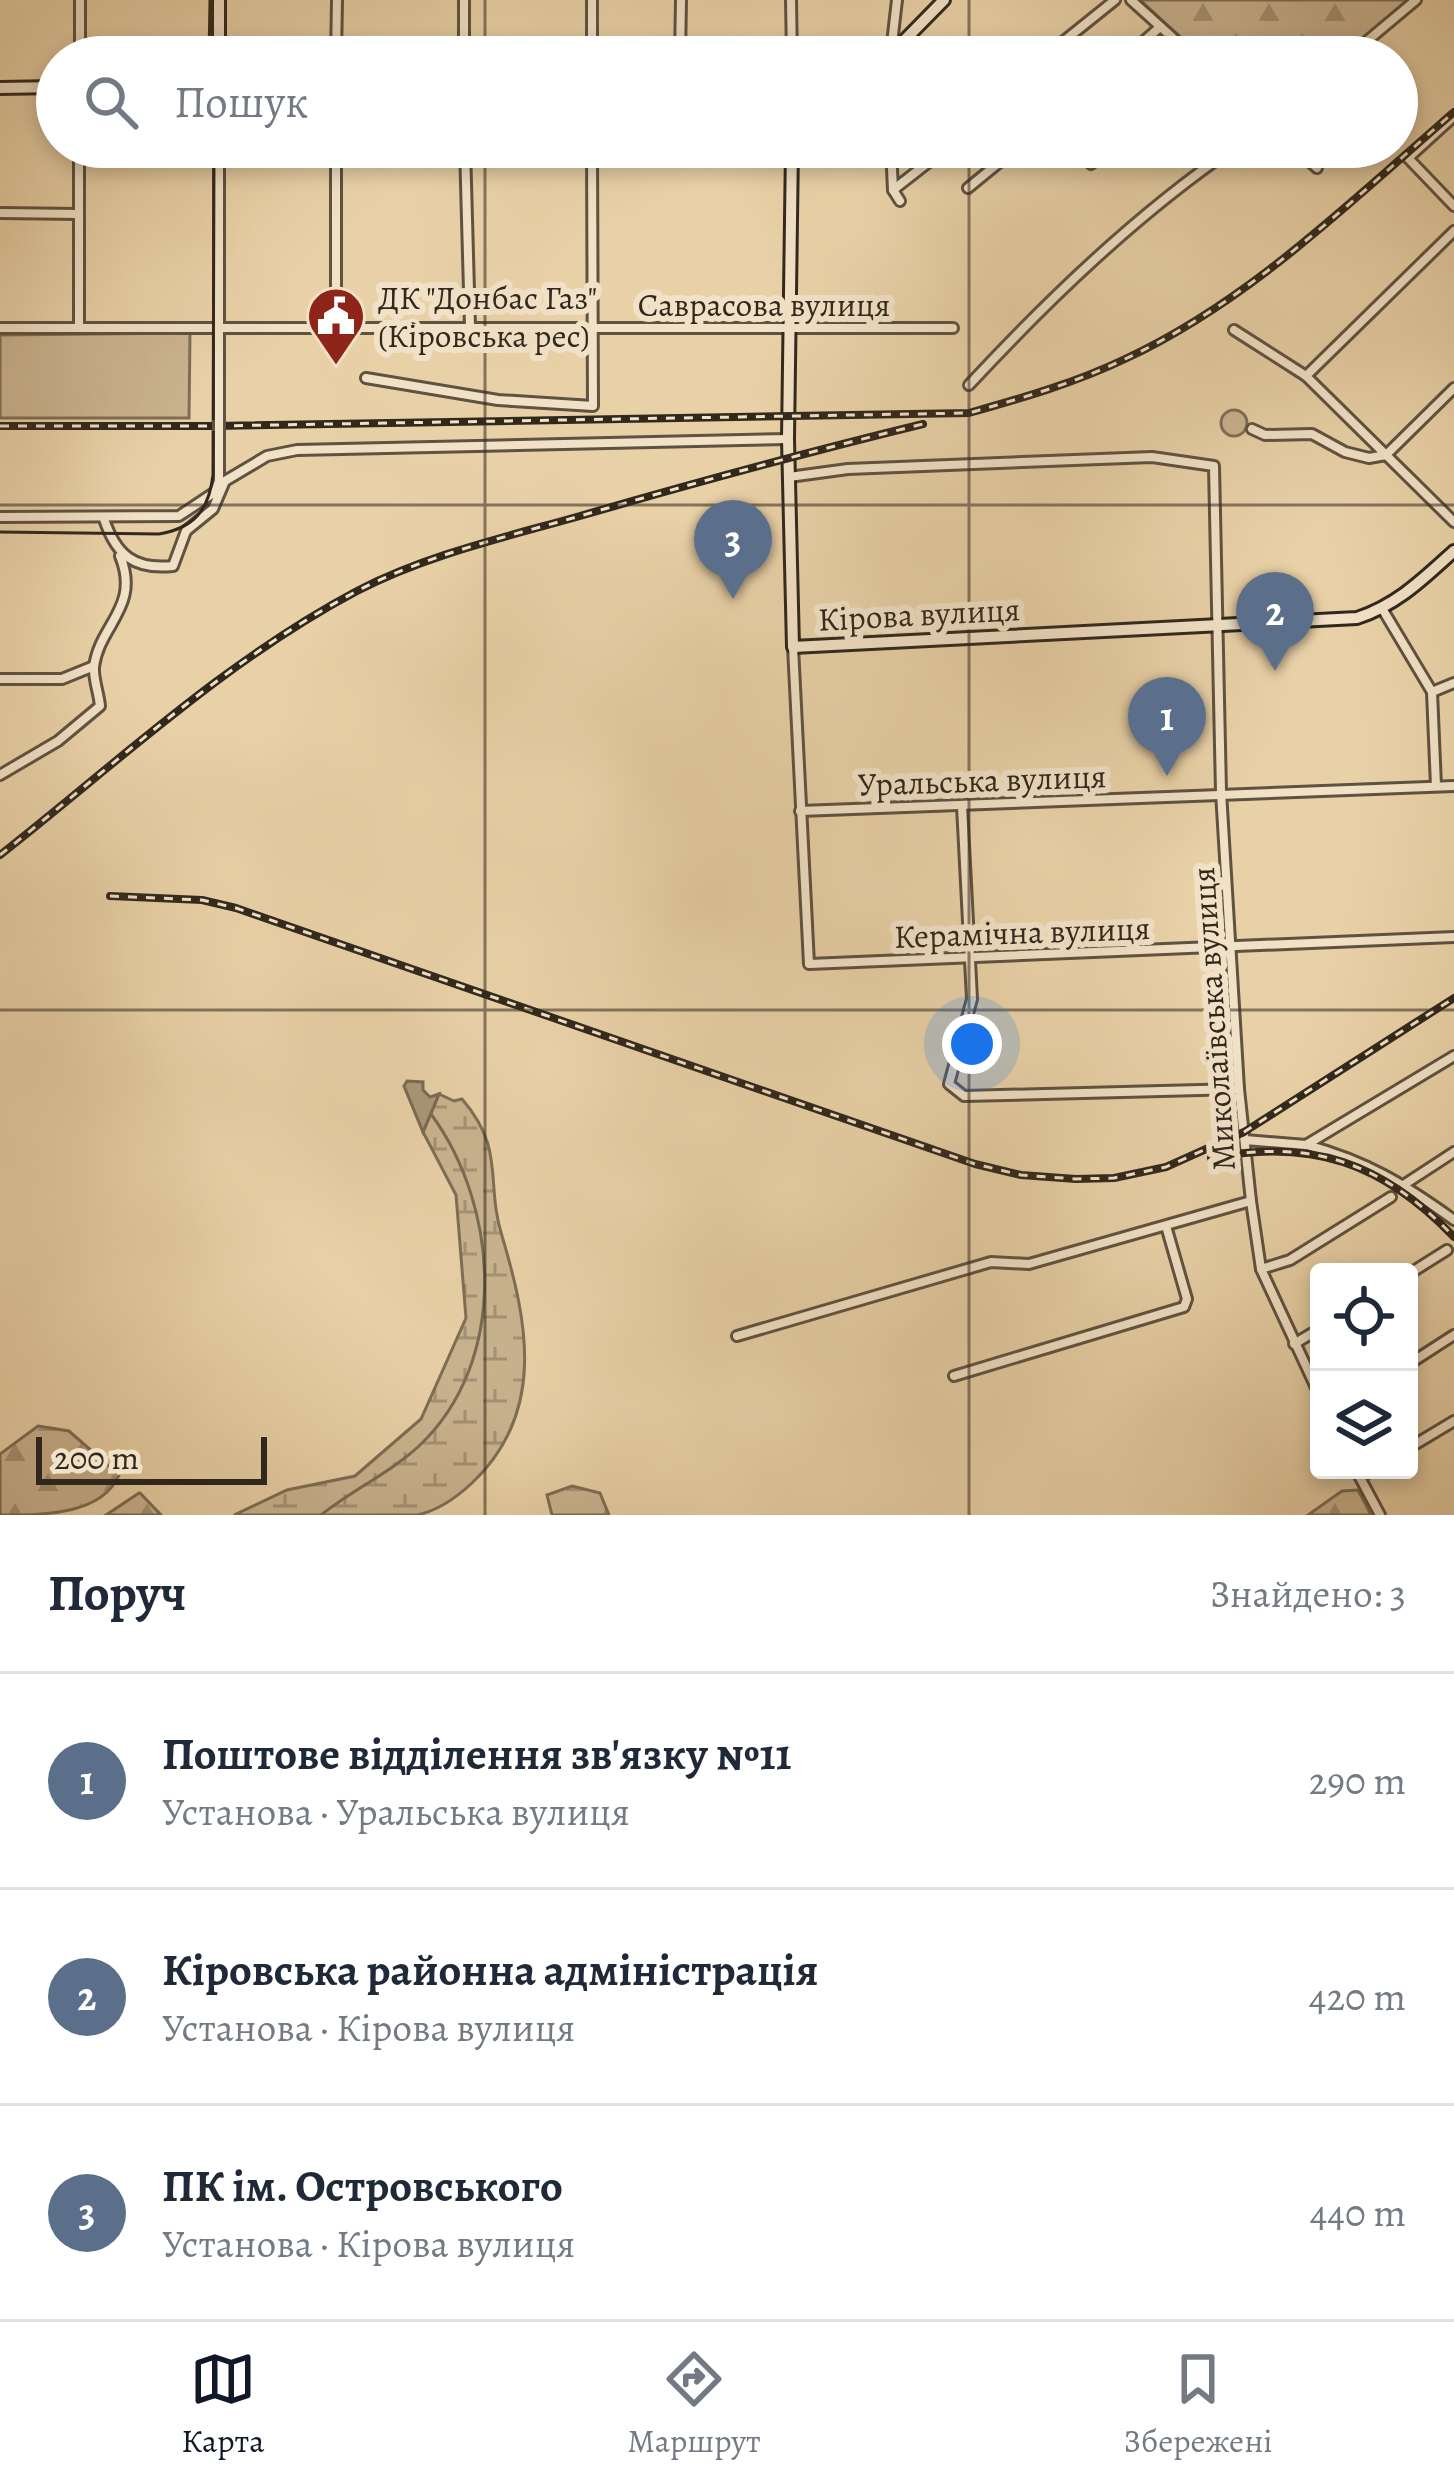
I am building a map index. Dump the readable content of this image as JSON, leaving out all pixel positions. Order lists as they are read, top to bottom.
{
  "streets": {
    "main road": ["Кірова вулиця"],
    "street": [
      "Саврасова вулиця",
      "Уральська вулиця",
      "Керамічна вулиця",
      "Миколаївська вулиця"
    ]
  },
  "crossings": [
    ["Саврасова вулиця", "Кірова вулиця"],
    ["Кірова вулиця", "Миколаївська вулиця"],
    ["Уральська вулиця", "Керамічна вулиця"],
    ["Уральська вулиця", "Миколаївська вулиця"],
    ["Керамічна вулиця", "Миколаївська вулиця"]
  ],
  "places": {
    "public building": ["ДК \"Донбас Газ\" (Кіровська рес)"]
  },
  "scale_bar": "200 m",
  "page": {
    "search": "Пошук",
    "pins": ["3", "2", "1"],
    "scale": "200 m",
    "heading": ["Поруч", "Знайдено: 3"],
    "list": [
      {
        "mark": "1",
        "name": "Поштове відділення зв'язку №11",
        "note": "Установа · Уральська вулиця",
        "value": "290 m"
      },
      {
        "mark": "2",
        "name": "Кіровська районна адміністрація",
        "note": "Установа · Кірова вулиця",
        "value": "420 m"
      },
      {
        "mark": "3",
        "name": "ПК ім. Островського",
        "note": "Установа · Кірова вулиця",
        "value": "440 m"
      }
    ],
    "nav": ["Карта", "Маршрут", "Збережені"]
  }
}
